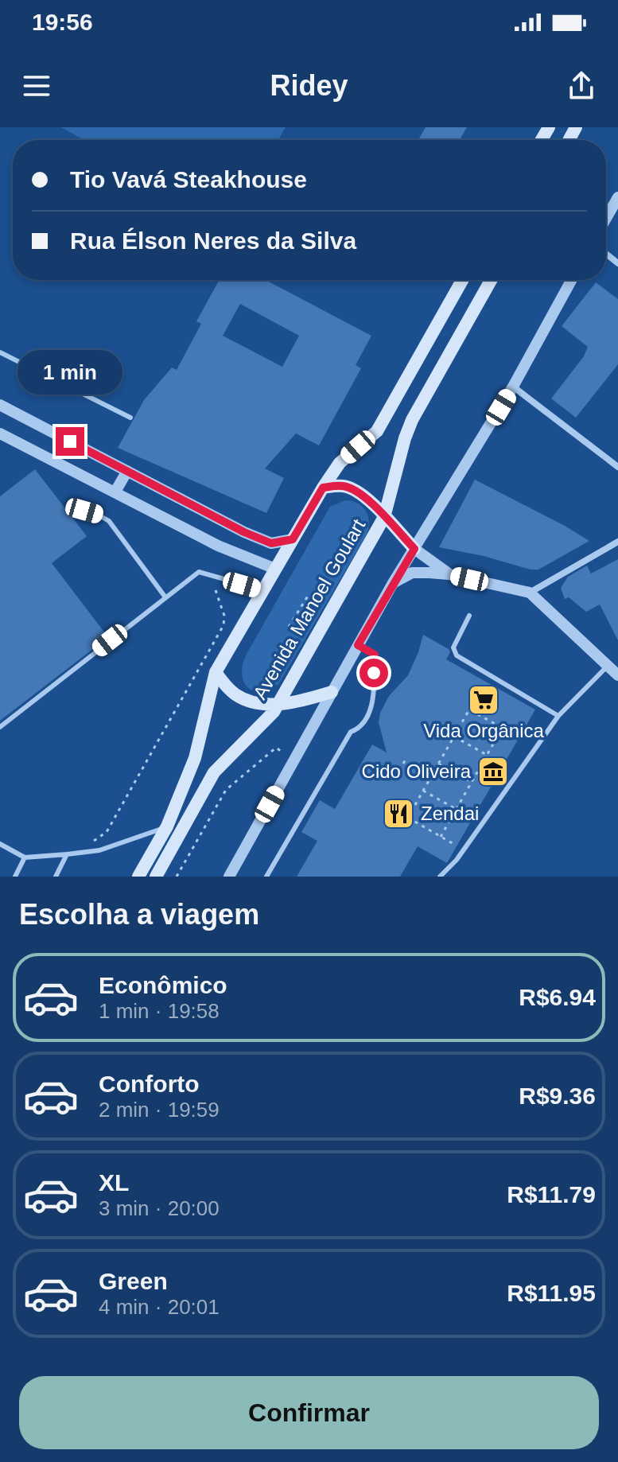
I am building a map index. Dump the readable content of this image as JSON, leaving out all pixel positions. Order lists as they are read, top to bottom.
{
  "streets": {
    "main road": ["Avenida Manoel Goulart"]
  },
  "places": {
    "supermarket": ["Vida Orgânica"],
    "museum": ["Cido Oliveira"],
    "restaurant": ["Zendai"]
  },
  "page": {
    "status": "19:56",
    "header": "Ridey",
    "banner": ["Tio Vavá Steakhouse", "Rua Élson Neres da Silva"],
    "bubble": "1 min",
    "heading": "Escolha a viagem",
    "list": [
      {
        "name": "Econômico",
        "note": "1 min · 19:58",
        "value": "R$6.94"
      },
      {
        "name": "Conforto",
        "note": "2 min · 19:59",
        "value": "R$9.36"
      },
      {
        "name": "XL",
        "note": "3 min · 20:00",
        "value": "R$11.79"
      },
      {
        "name": "Green",
        "note": "4 min · 20:01",
        "value": "R$11.95"
      }
    ],
    "buttons": "Confirmar"
  }
}
